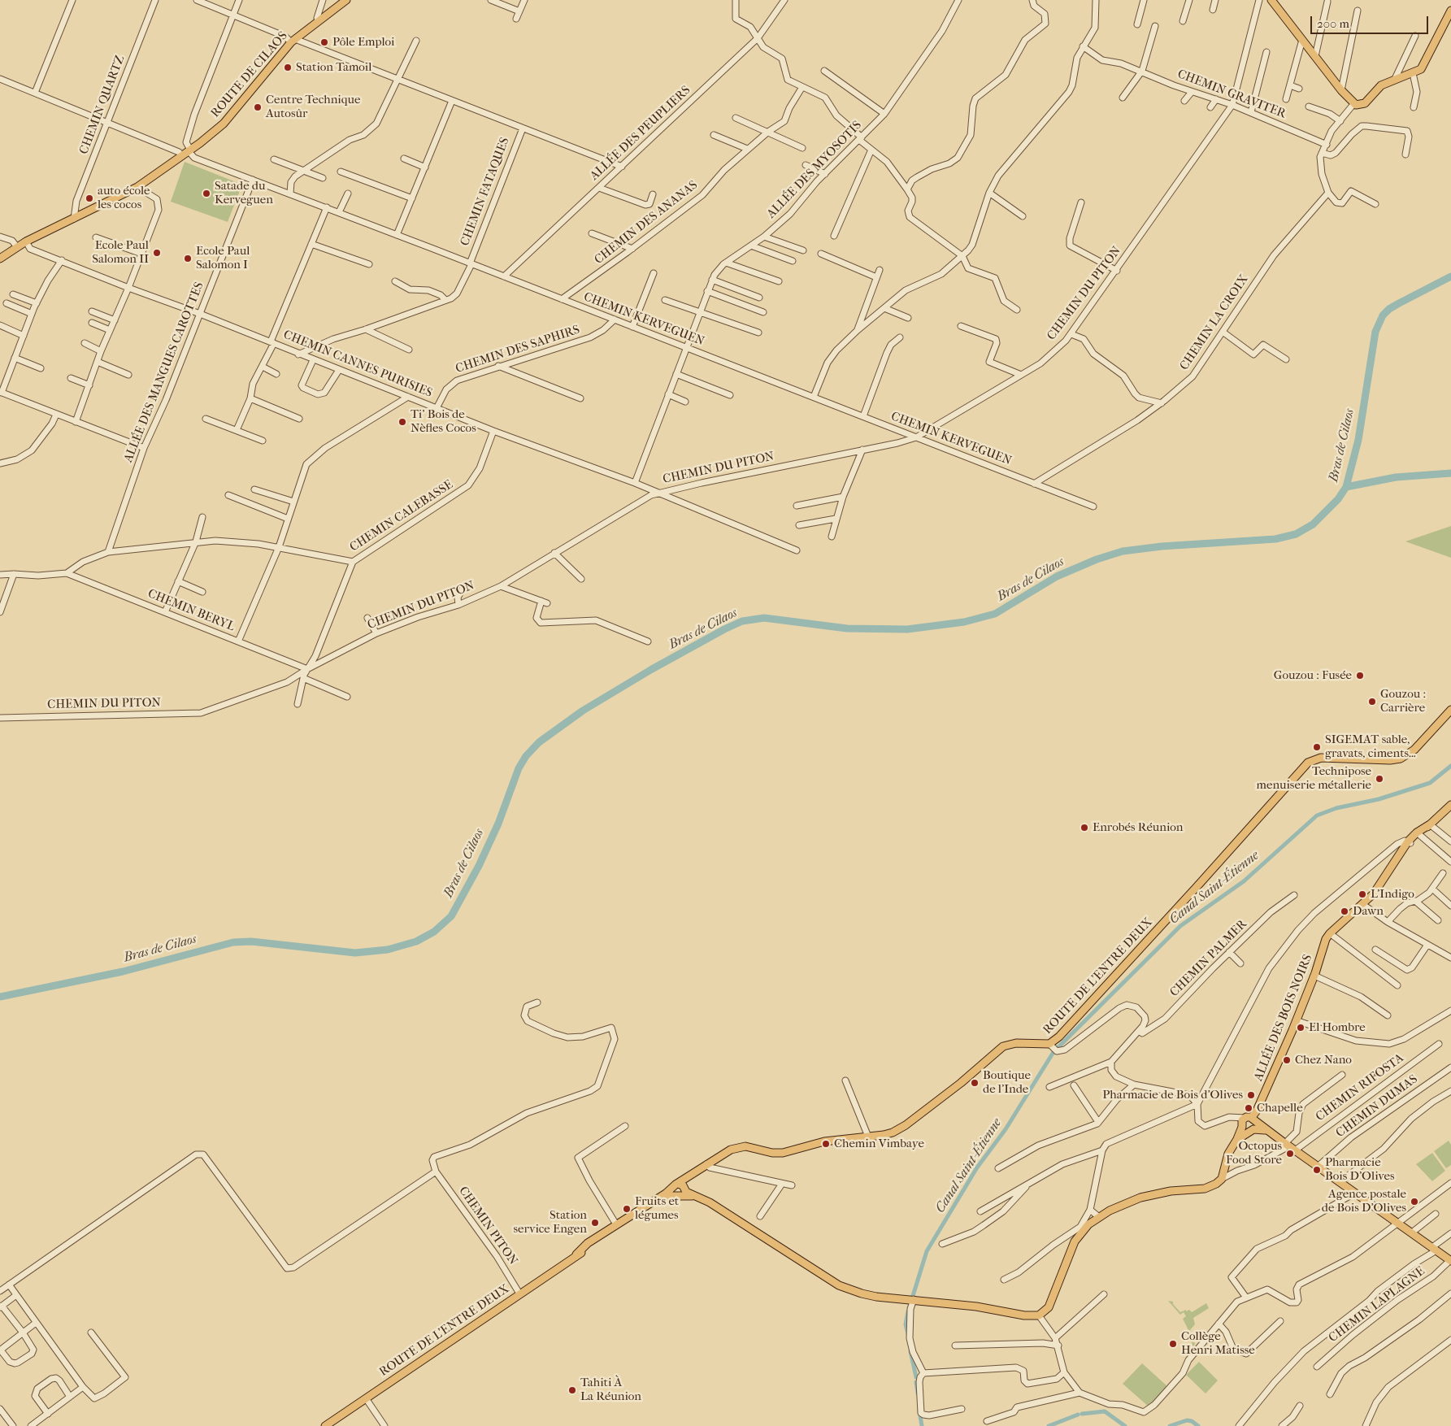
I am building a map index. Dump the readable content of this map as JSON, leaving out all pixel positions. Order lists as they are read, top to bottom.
{
  "streets": {
    "main road": ["ROUTE DE CILAOS", "ROUTE DE L'ENTRE DEUX", "ALLÉE DES BOIS NOIRS"],
    "street": [
      "CHEMIN GRAVITER",
      "CHEMIN QUARTZ",
      "ALLÉE DES PEUPLIERS",
      "ALLÉE DES MYOSOTIS",
      "CHEMIN FATAQUES",
      "CHEMIN DES ANANAS",
      "CHEMIN DU PITON",
      "CHEMIN KERVEGUEN",
      "CHEMIN LA CROIX",
      "CHEMIN DES SAPHIRS",
      "CHEMIN CANNES PURISIES",
      "ALLÉE DES MANGUES CAROTTES",
      "CHEMIN CALEBASSE",
      "CHEMIN BERYL",
      "CHEMIN PALMER",
      "CHEMIN RIFOSTA",
      "CHEMIN DUMAS",
      "CHEMIN PITON",
      "CHEMIN LAPLAGNE"
    ]
  },
  "crossings": [
    ["ROUTE DE CILAOS", "CHEMIN QUARTZ"],
    ["ROUTE DE CILAOS", "CHEMIN KERVEGUEN"],
    ["ROUTE DE CILAOS", "CHEMIN CANNES PURISIES"],
    ["CHEMIN GRAVITER", "CHEMIN DU PITON"],
    ["ALLÉE DES PEUPLIERS", "CHEMIN KERVEGUEN"],
    ["ALLÉE DES MYOSOTIS", "CHEMIN KERVEGUEN"],
    ["ALLÉE DES MYOSOTIS", "CHEMIN CANNES PURISIES"],
    ["CHEMIN FATAQUES", "CHEMIN KERVEGUEN"],
    ["CHEMIN DES ANANAS", "CHEMIN KERVEGUEN"],
    ["CHEMIN DU PITON", "CHEMIN KERVEGUEN"],
    ["CHEMIN DU PITON", "CHEMIN CANNES PURISIES"],
    ["CHEMIN DU PITON", "CHEMIN CALEBASSE"],
    ["CHEMIN DU PITON", "CHEMIN BERYL"],
    ["CHEMIN KERVEGUEN", "CHEMIN LA CROIX"],
    ["CHEMIN KERVEGUEN", "CHEMIN DES SAPHIRS"],
    ["CHEMIN KERVEGUEN", "ALLÉE DES MANGUES CAROTTES"],
    ["CHEMIN DES SAPHIRS", "CHEMIN CANNES PURISIES"],
    ["CHEMIN CANNES PURISIES", "ALLÉE DES MANGUES CAROTTES"],
    ["CHEMIN CANNES PURISIES", "CHEMIN CALEBASSE"],
    ["CHEMIN CALEBASSE", "CHEMIN BERYL"],
    ["ROUTE DE L'ENTRE DEUX", "CHEMIN PITON"]
  ],
  "water": ["Bras de Cilaos", "Canal Saint-Étienne"],
  "places": [
    "Pôle Emploi",
    "Station Tamoil",
    "Centre Technique Autosûr",
    "Satade du Kerveguen",
    "auto école les cocos",
    "Ecole Paul Salomon II",
    "Ecole Paul Salomon I",
    "Ti' Bois de Nèfles Cocos",
    "Gouzou : Fusée",
    "Gouzou : Carrière",
    "SIGEMAT sable, gravats, ciments...",
    "Technipose menuiserie métallerie",
    "Enrobés Réunion",
    "L'Indigo",
    "Dawn",
    "El Hombre",
    "Chez Nano",
    "Boutique de l'Inde",
    "Pharmacie de Bois d'Olives",
    "Chapelle",
    "Chemin Vimbaye",
    "Octopus Food Store",
    "Pharmacie Bois D'Olives",
    "Agence postale de Bois D'Olives",
    "Fruits et légumes",
    "Station service Engen",
    "Collège Henri Matisse",
    "Tahiti À La Réunion"
  ],
  "scale_bar": "200 m"
}
